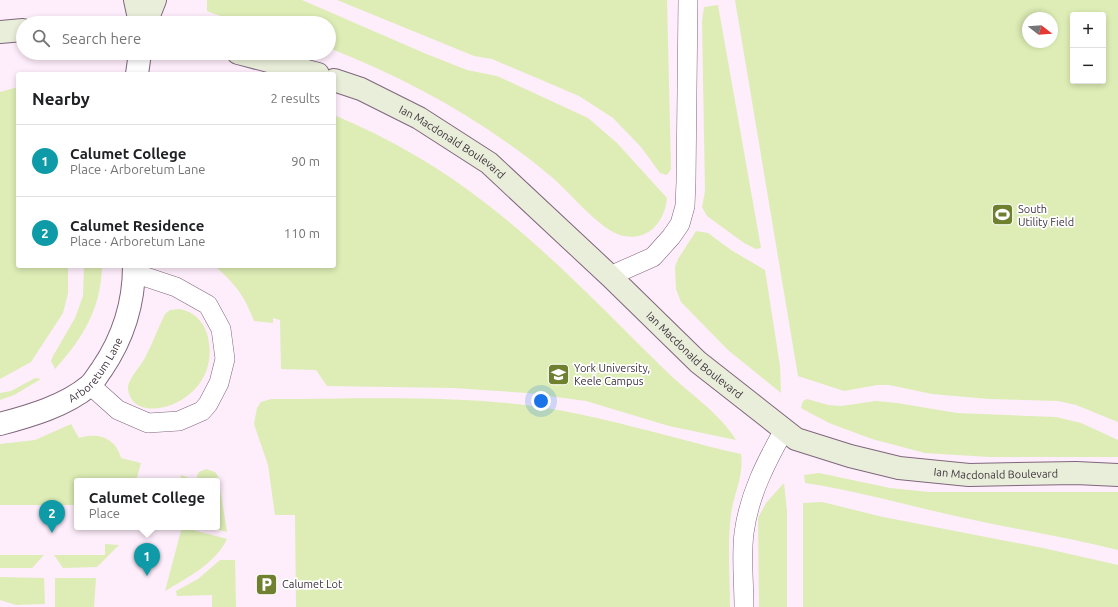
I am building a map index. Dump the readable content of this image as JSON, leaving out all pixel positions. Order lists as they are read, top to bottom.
{
  "streets": {
    "street": ["Ian Macdonald Boulevard", "Arboretum Lane"]
  },
  "places": {
    "sports": ["South Utility Field"],
    "school or university": ["York University, Keele Campus"],
    "parking": ["Calumet Lot"]
  },
  "north": "right",
  "page": {
    "map_buttons": ["+", "−"],
    "search": "Search here",
    "heading": ["Nearby", "2 results"],
    "list": [
      {
        "mark": "1",
        "name": "Calumet College",
        "note": "Place · Arboretum Lane",
        "value": "90 m"
      },
      {
        "mark": "2",
        "name": "Calumet Residence",
        "note": "Place · Arboretum Lane",
        "value": "110 m"
      }
    ],
    "popup": ["Calumet College", "Place"],
    "pins": ["2", "1"]
  }
}
